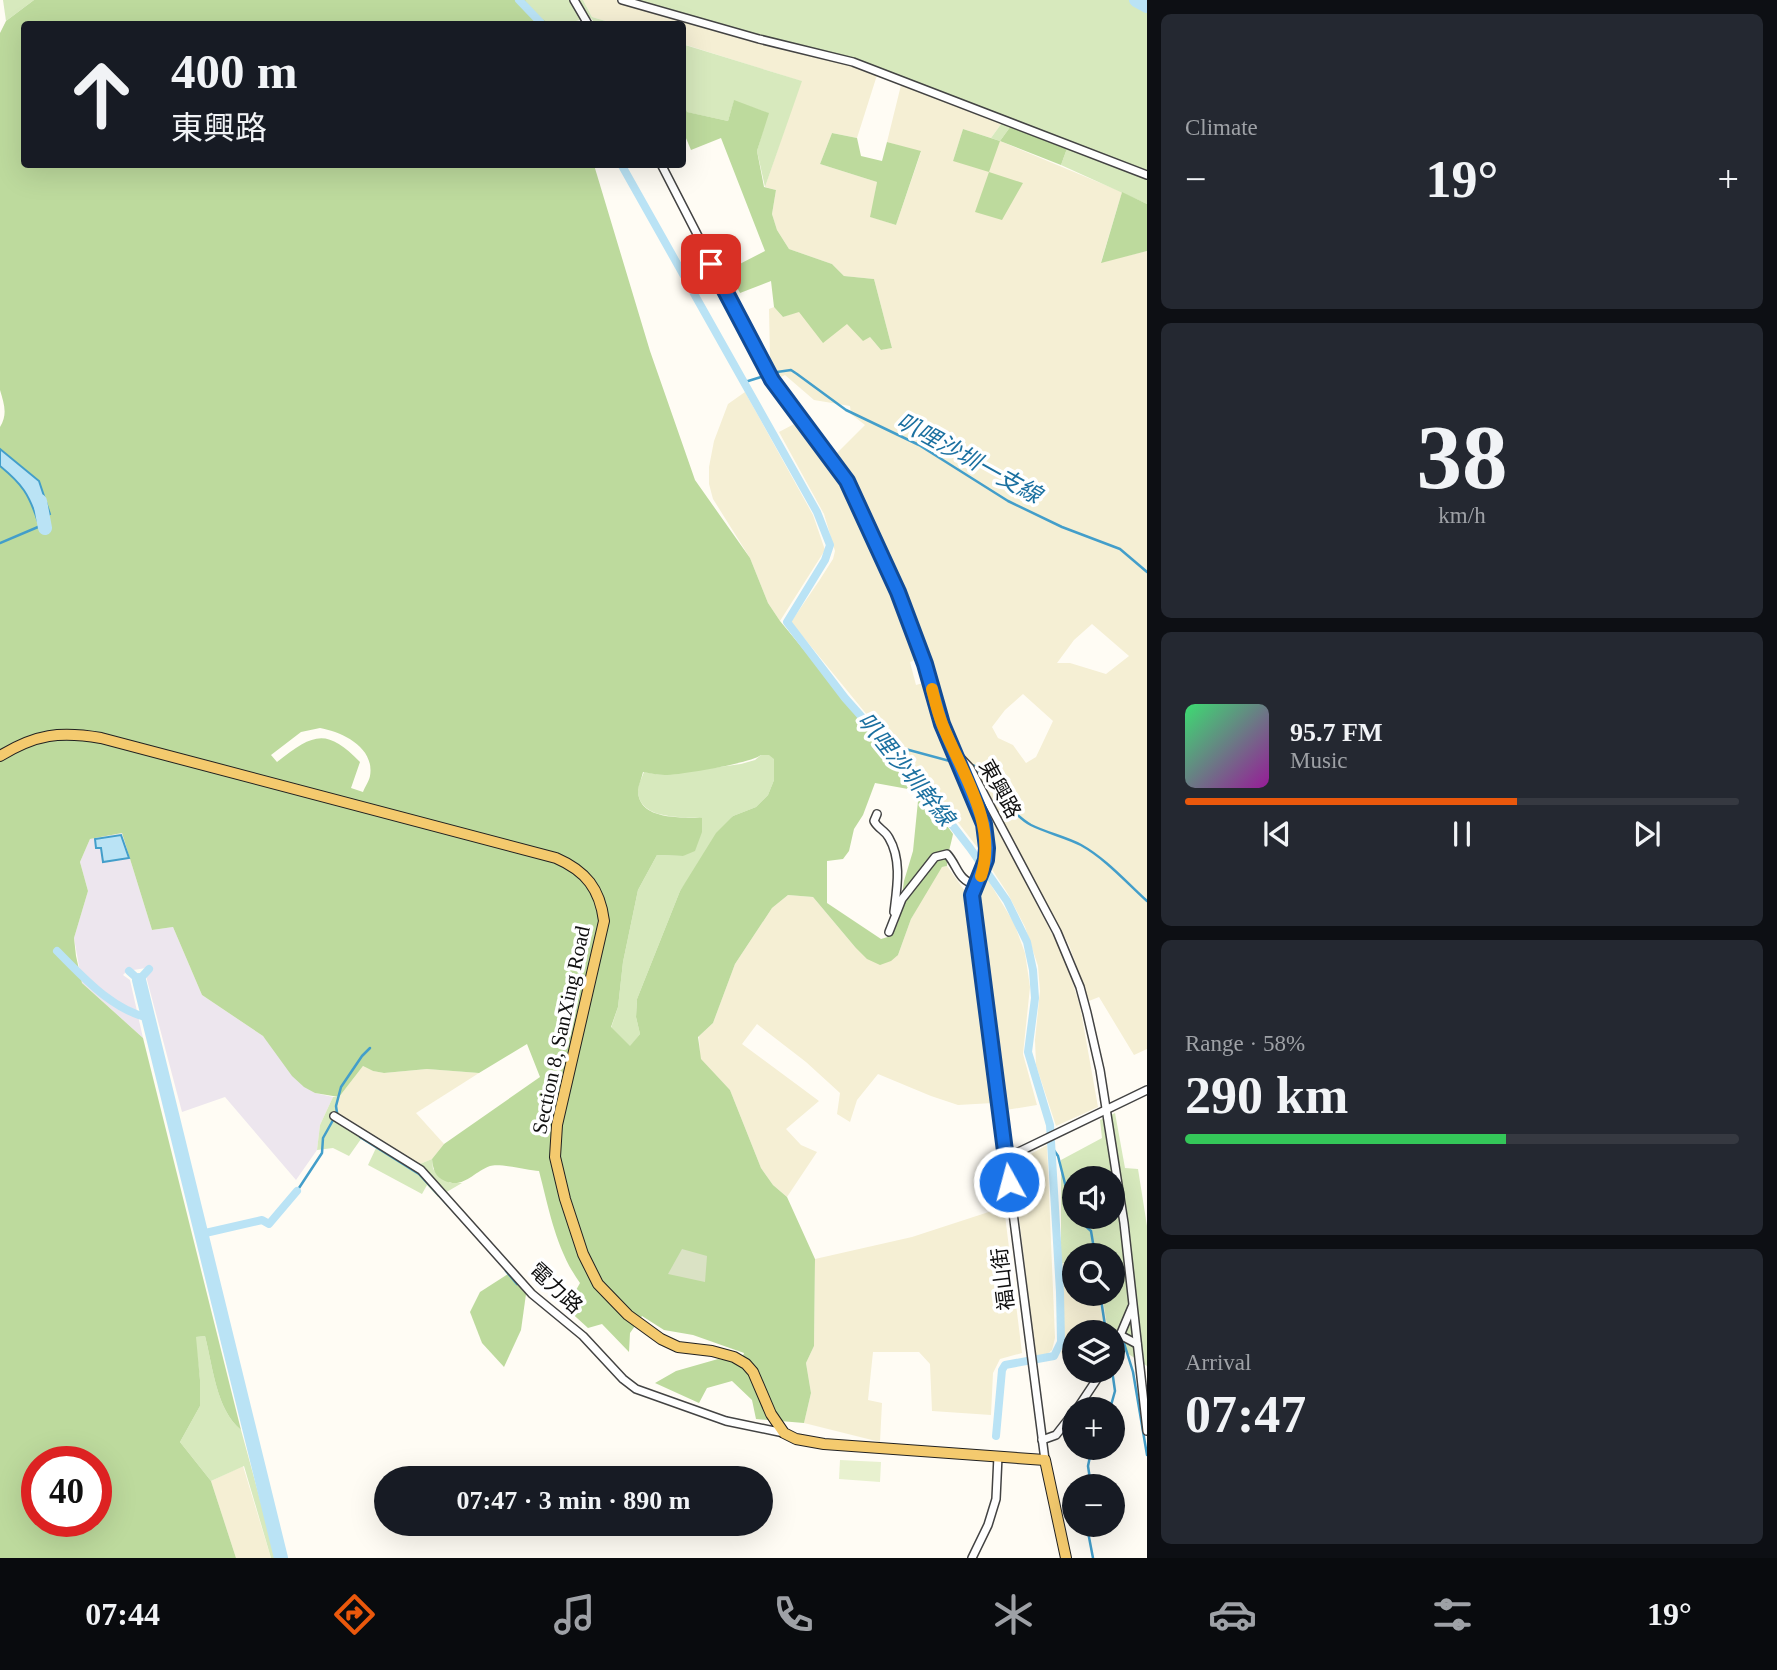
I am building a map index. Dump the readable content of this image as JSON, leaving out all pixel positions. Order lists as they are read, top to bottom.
{
  "streets": {
    "main road": ["Section 8, SanXing Road"],
    "street": ["東興路", "福山街", "電力路"]
  },
  "crossings": [
    ["Section 8, SanXing Road", "電力路"]
  ],
  "water": ["叭哩沙圳一支線", "叭哩沙圳幹線"],
  "page": {
    "tile": [
      "Climate",
      ["38", "km/h"],
      ["Range · 58%", "290 km"],
      ["Arrival", "07:47"]
    ],
    "turn": ["400 m", "東興路"],
    "heat": ["−", "19°", "+"],
    "song": ["95.7 FM", "Music"],
    "map_buttons": ["+", "−"],
    "limit": "40",
    "trip": "07:47 · 3 min · 890 m",
    "tabs": ["07:44", "19°"]
  }
}
